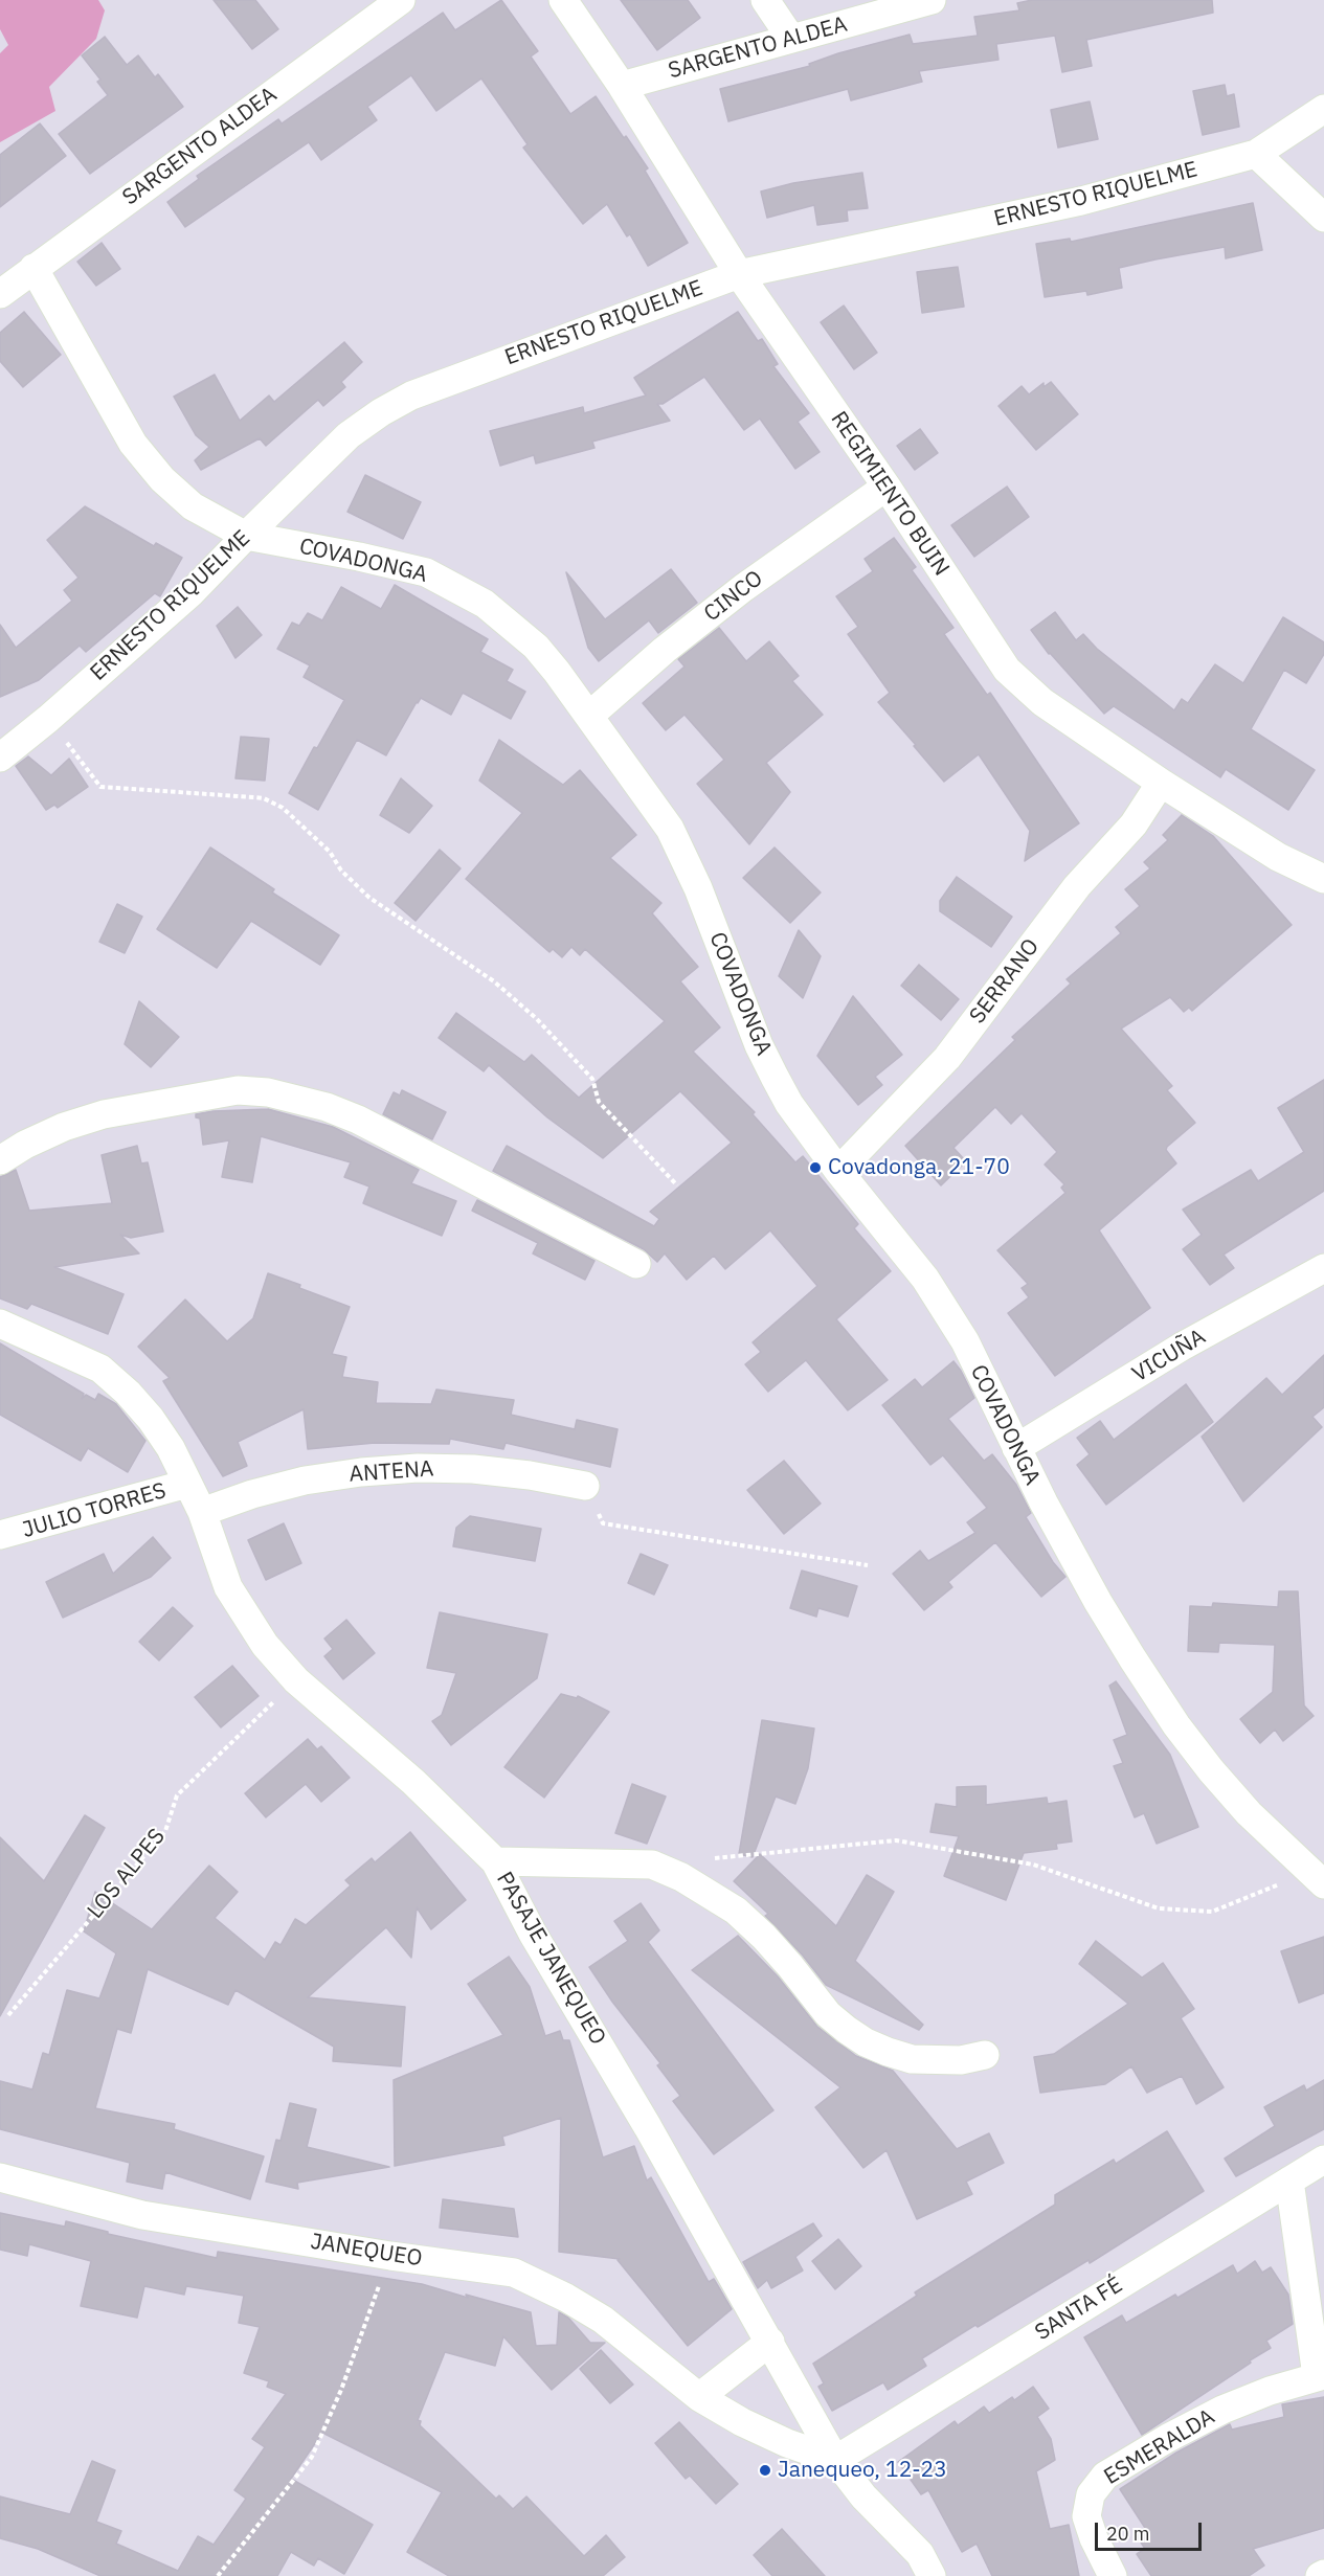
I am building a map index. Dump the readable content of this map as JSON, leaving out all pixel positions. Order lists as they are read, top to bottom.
{
  "streets": {
    "street": [
      "SARGENTO ALDEA",
      "ERNESTO RIQUELME",
      "REGIMIENTO BUIN",
      "COVADONGA",
      "CINCO",
      "SERRANO",
      "VICUÑA",
      "ANTENA",
      "JULIO TORRES",
      "PASAJE JANEQUEO",
      "JANEQUEO",
      "SANTA FÉ",
      "ESMERALDA"
    ],
    "path": ["LOS ALPES"]
  },
  "crossings": [
    ["SARGENTO ALDEA", "REGIMIENTO BUIN"],
    ["SARGENTO ALDEA", "COVADONGA"],
    ["ERNESTO RIQUELME", "REGIMIENTO BUIN"],
    ["ERNESTO RIQUELME", "COVADONGA"],
    ["REGIMIENTO BUIN", "CINCO"],
    ["REGIMIENTO BUIN", "SERRANO"],
    ["COVADONGA", "CINCO"],
    ["COVADONGA", "SERRANO"],
    ["COVADONGA", "VICUÑA"],
    ["ANTENA", "PASAJE JANEQUEO"],
    ["LOS ALPES", "PASAJE JANEQUEO"],
    ["PASAJE JANEQUEO", "JANEQUEO"],
    ["PASAJE JANEQUEO", "SANTA FÉ"],
    ["JANEQUEO", "SANTA FÉ"],
    ["SANTA FÉ", "ESMERALDA"]
  ],
  "places": ["Covadonga, 21-70", "Janequeo, 12-23"],
  "scale_bar": "20 m"
}
